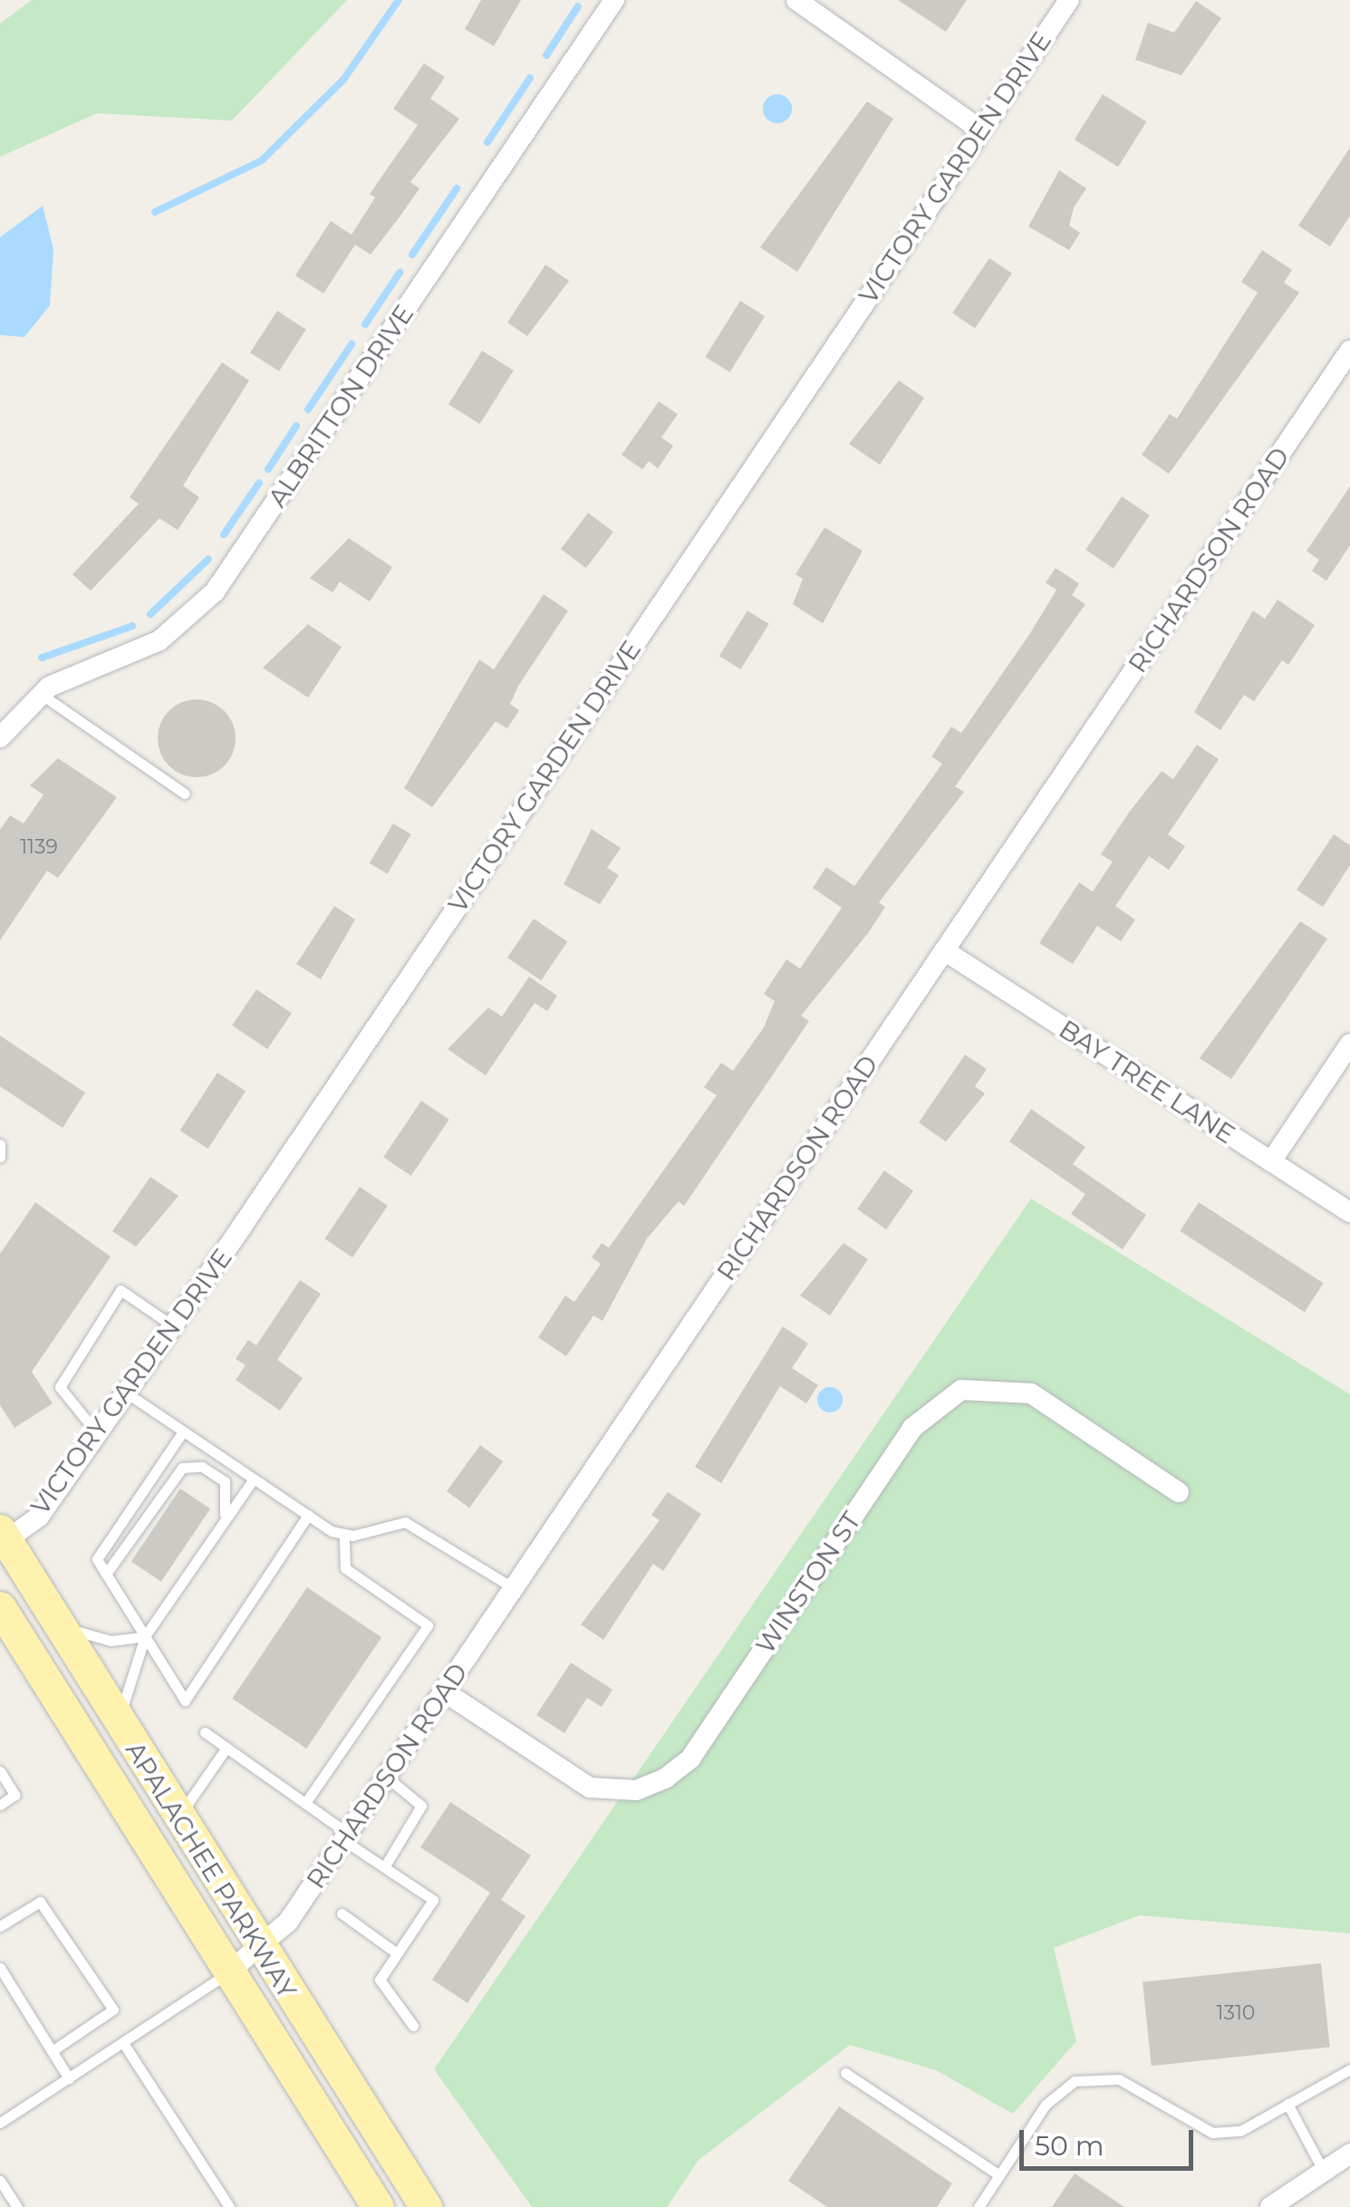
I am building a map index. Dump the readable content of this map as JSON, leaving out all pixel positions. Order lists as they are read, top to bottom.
{
  "streets": {
    "main road": ["APALACHEE PARKWAY"],
    "street": [
      "VICTORY GARDEN DRIVE",
      "ALBRITTON DRIVE",
      "RICHARDSON ROAD",
      "BAY TREE LANE",
      "WINSTON ST"
    ]
  },
  "crossings": [
    ["VICTORY GARDEN DRIVE", "APALACHEE PARKWAY"],
    ["RICHARDSON ROAD", "BAY TREE LANE"],
    ["RICHARDSON ROAD", "WINSTON ST"],
    ["RICHARDSON ROAD", "APALACHEE PARKWAY"]
  ],
  "house_numbers": ["1139", "1310"],
  "scale_bar": "50 m"
}
